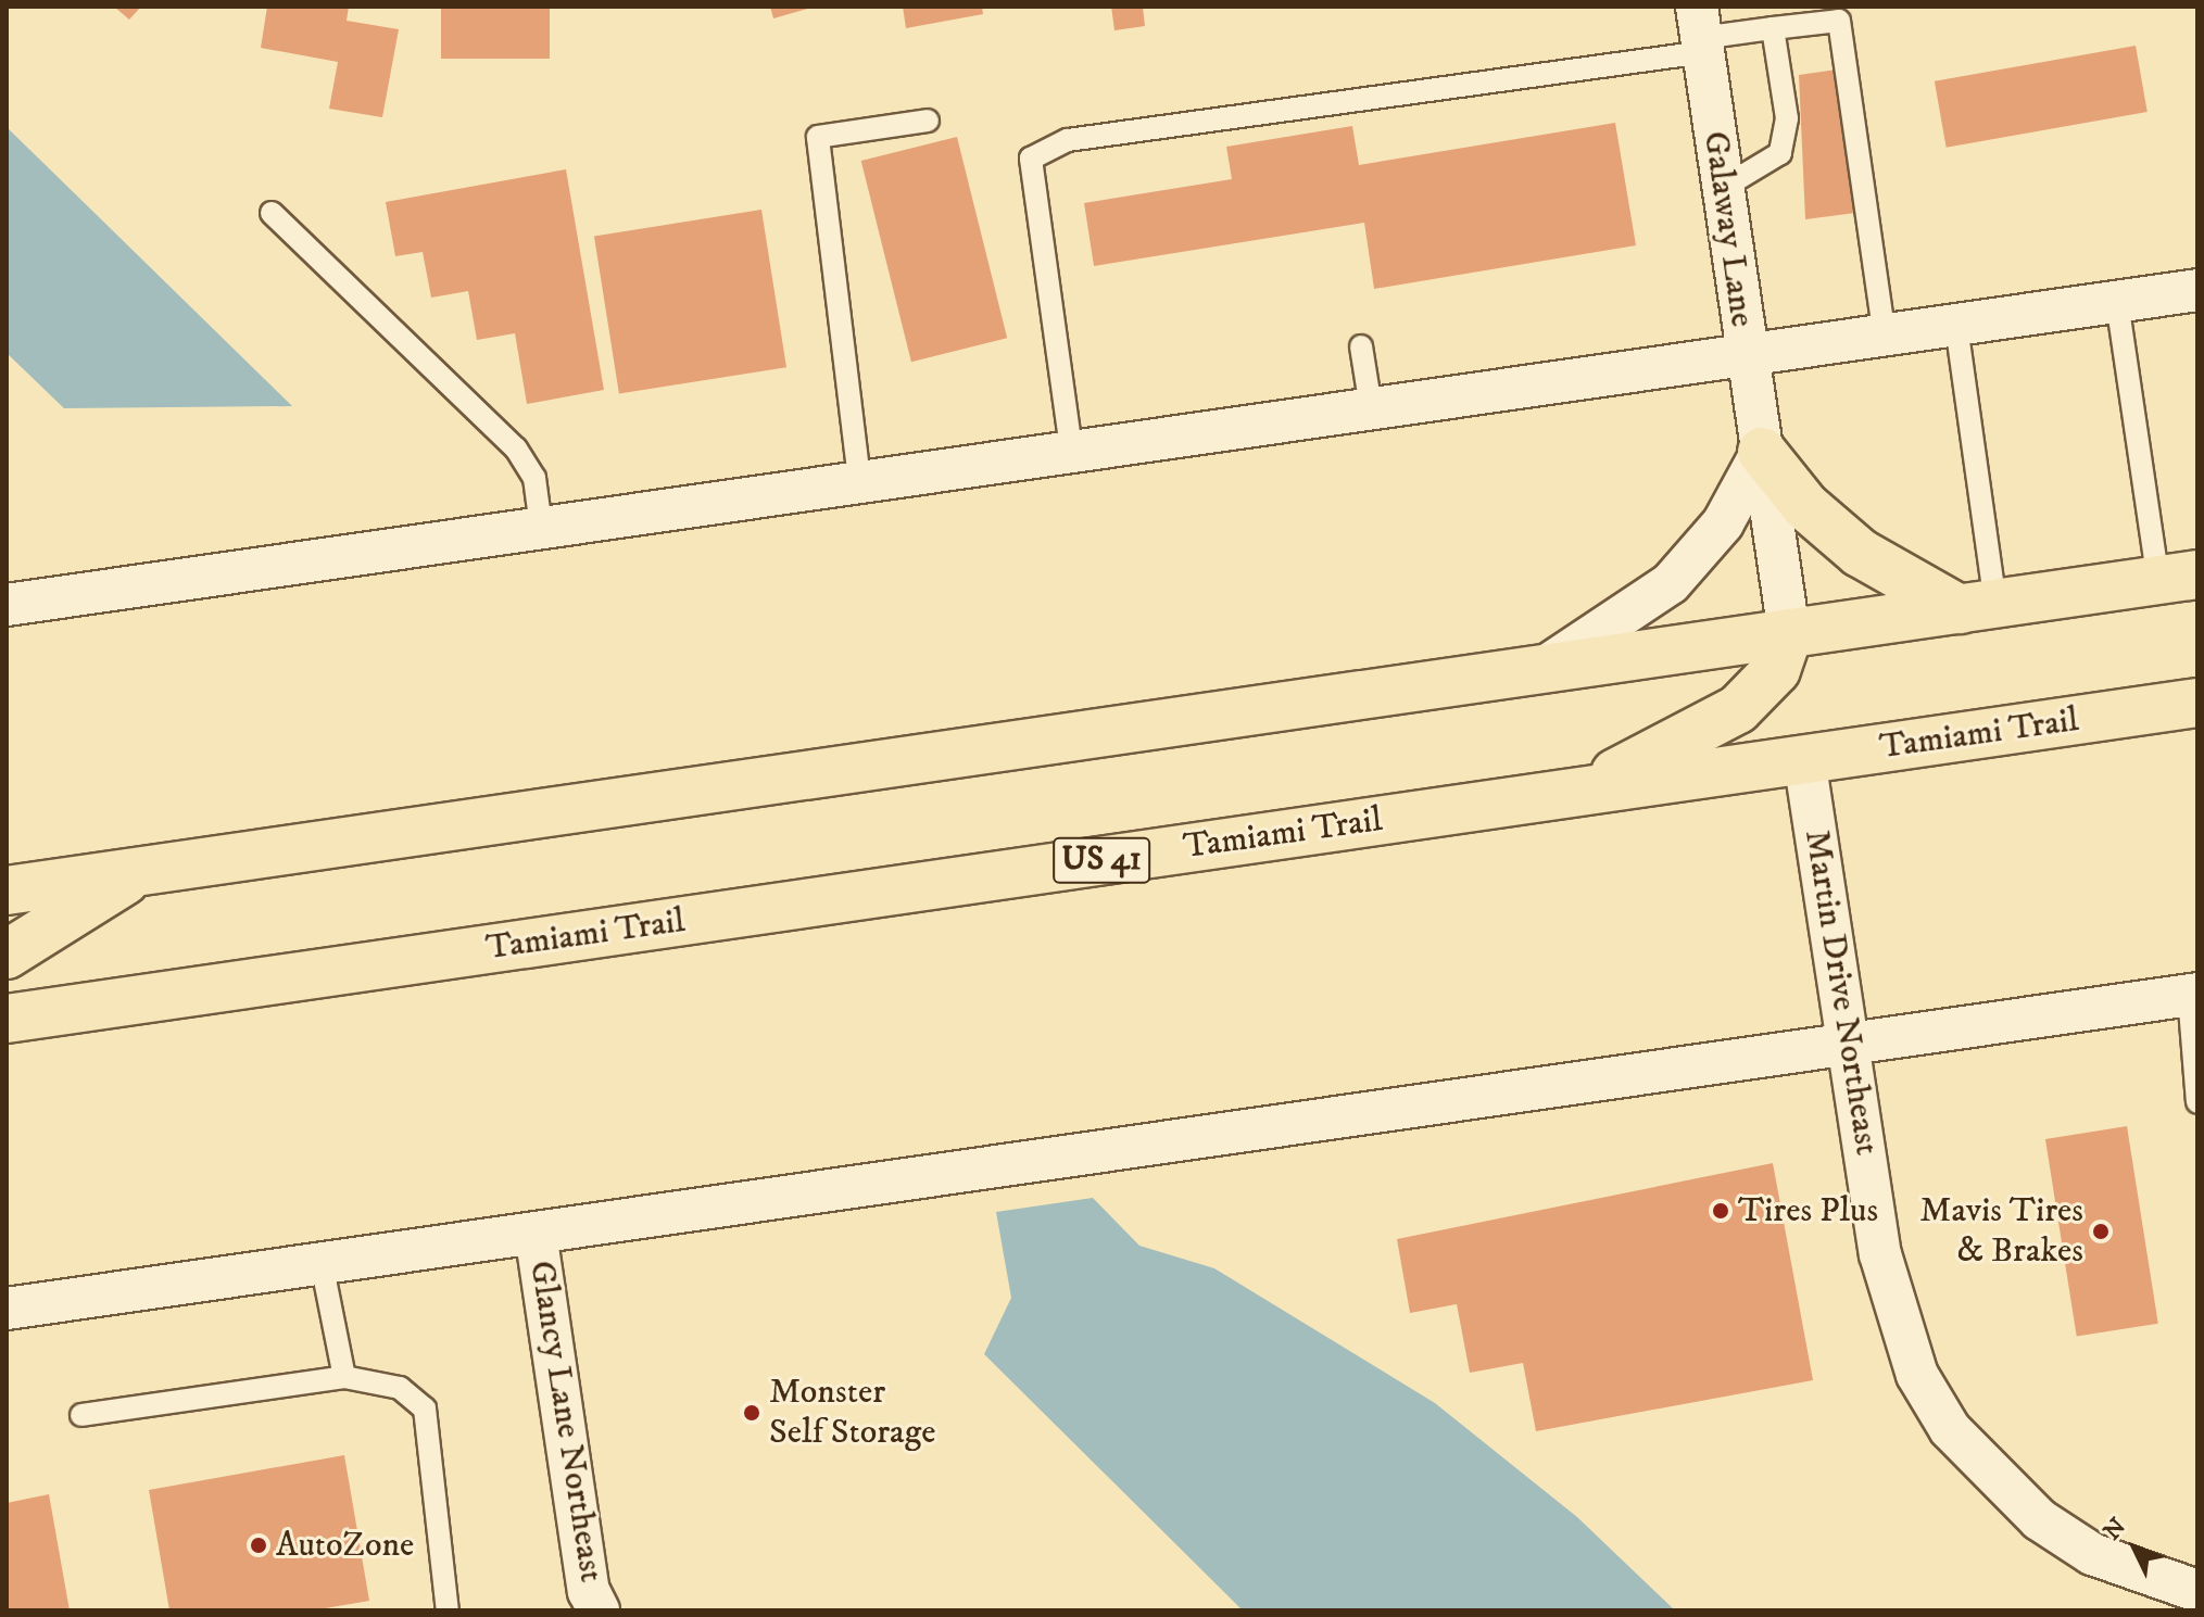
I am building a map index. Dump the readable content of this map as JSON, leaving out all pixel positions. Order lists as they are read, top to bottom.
{
  "streets": {
    "main road": ["Tamiami Trail", "US 41"],
    "street": ["Galaway Lane", "Martin Drive Northeast", "Glancy Lane Northeast"]
  },
  "crossings": [
    ["Tamiami Trail", "Martin Drive Northeast"]
  ],
  "places": [
    "Tires Plus",
    "Mavis Tires & Brakes",
    "Monster Self Storage",
    "AutoZone"
  ],
  "north": "top left"
}
